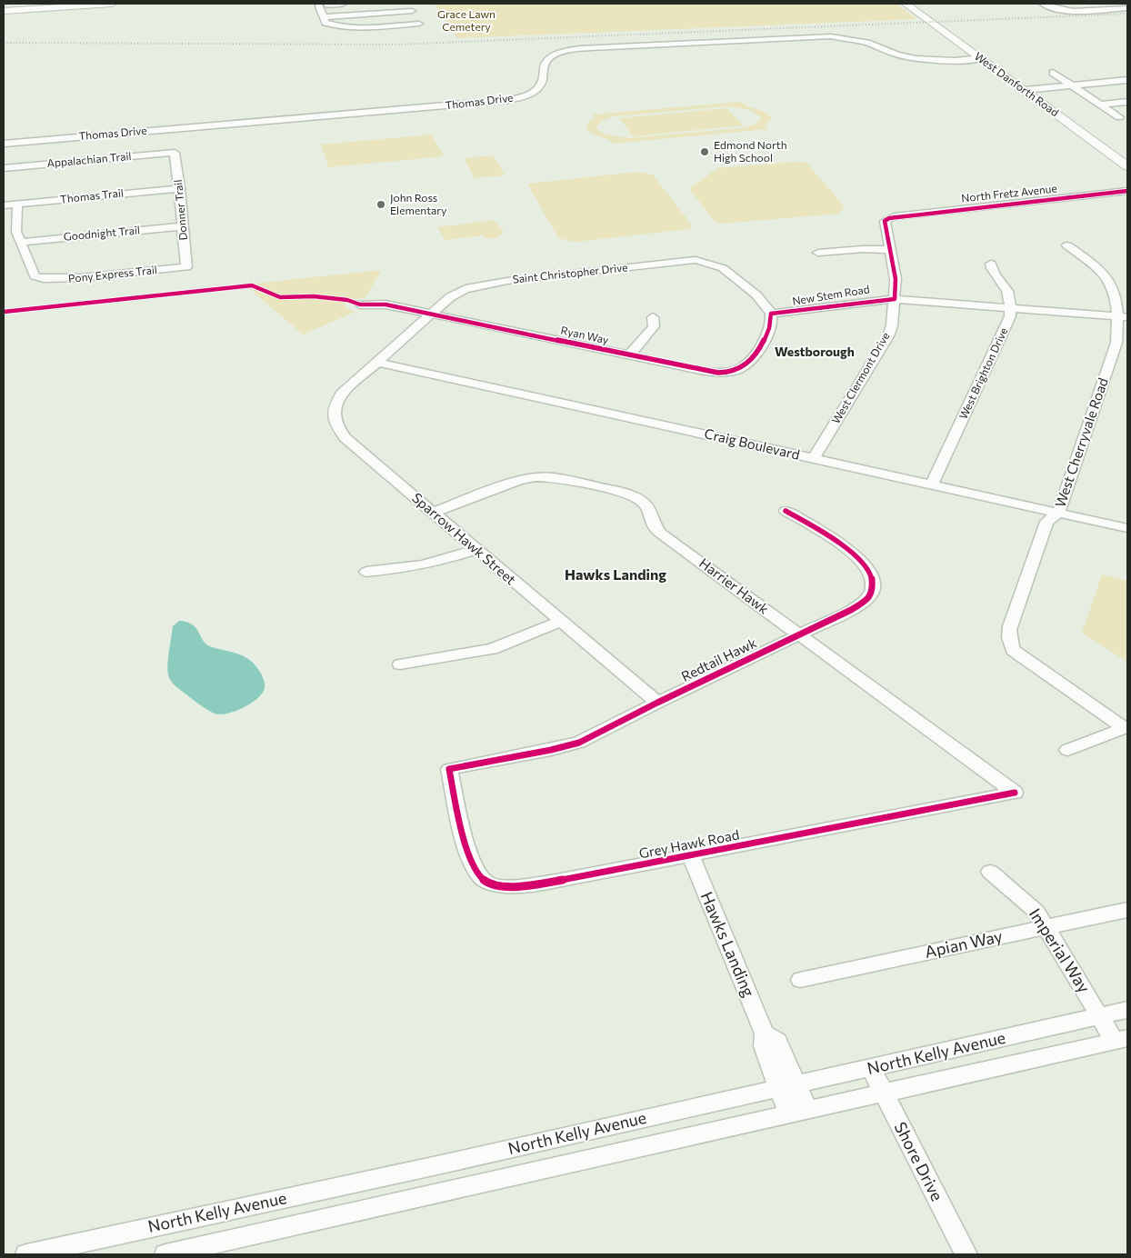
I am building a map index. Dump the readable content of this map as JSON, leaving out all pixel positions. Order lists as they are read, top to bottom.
{
  "streets": {
    "main road": ["West Danforth Road"],
    "street": [
      "Thomas Drive",
      "Appalachian Trail",
      "North Fretz Avenue",
      "Thomas Trail",
      "Donner Trail",
      "Goodnight Trail",
      "Saint Christopher Drive",
      "Pony Express Trail",
      "New Stem Road",
      "Ryan Way",
      "West Brighton Drive",
      "West Clermont Drive",
      "West Cherryvale Road",
      "Craig Boulevard",
      "Sparrow Hawk Street",
      "Harrier Hawk",
      "Redtail Hawk",
      "Grey Hawk Road",
      "Hawks Landing",
      "Apian Way",
      "Imperial Way",
      "North Kelly Avenue",
      "Shore Drive"
    ]
  },
  "crossings": [
    ["West Danforth Road", "Thomas Drive"],
    ["Appalachian Trail", "Donner Trail"],
    ["North Fretz Avenue", "West Clermont Drive"],
    ["Thomas Trail", "Donner Trail"],
    ["Donner Trail", "Goodnight Trail"],
    ["Donner Trail", "Pony Express Trail"],
    ["Goodnight Trail", "Pony Express Trail"],
    ["Saint Christopher Drive", "New Stem Road"],
    ["Saint Christopher Drive", "Ryan Way"],
    ["Saint Christopher Drive", "Craig Boulevard"],
    ["Saint Christopher Drive", "Sparrow Hawk Street"],
    ["New Stem Road", "Ryan Way"],
    ["New Stem Road", "West Brighton Drive"],
    ["New Stem Road", "West Clermont Drive"],
    ["New Stem Road", "West Cherryvale Road"],
    ["West Brighton Drive", "Craig Boulevard"],
    ["West Clermont Drive", "Craig Boulevard"],
    ["West Cherryvale Road", "Craig Boulevard"],
    ["Craig Boulevard", "Sparrow Hawk Street"],
    ["Sparrow Hawk Street", "Harrier Hawk"],
    ["Sparrow Hawk Street", "Redtail Hawk"],
    ["Harrier Hawk", "Redtail Hawk"],
    ["Harrier Hawk", "Grey Hawk Road"],
    ["Redtail Hawk", "Grey Hawk Road"],
    ["Grey Hawk Road", "Hawks Landing"],
    ["Hawks Landing", "North Kelly Avenue"],
    ["Apian Way", "Imperial Way"],
    ["Imperial Way", "North Kelly Avenue"],
    ["North Kelly Avenue", "Shore Drive"]
  ],
  "districts": ["Westborough", "Hawks Landing"],
  "parks": ["Grace Lawn Cemetery"],
  "places": ["Edmond North High School", "John Ross Elementary"]
}
